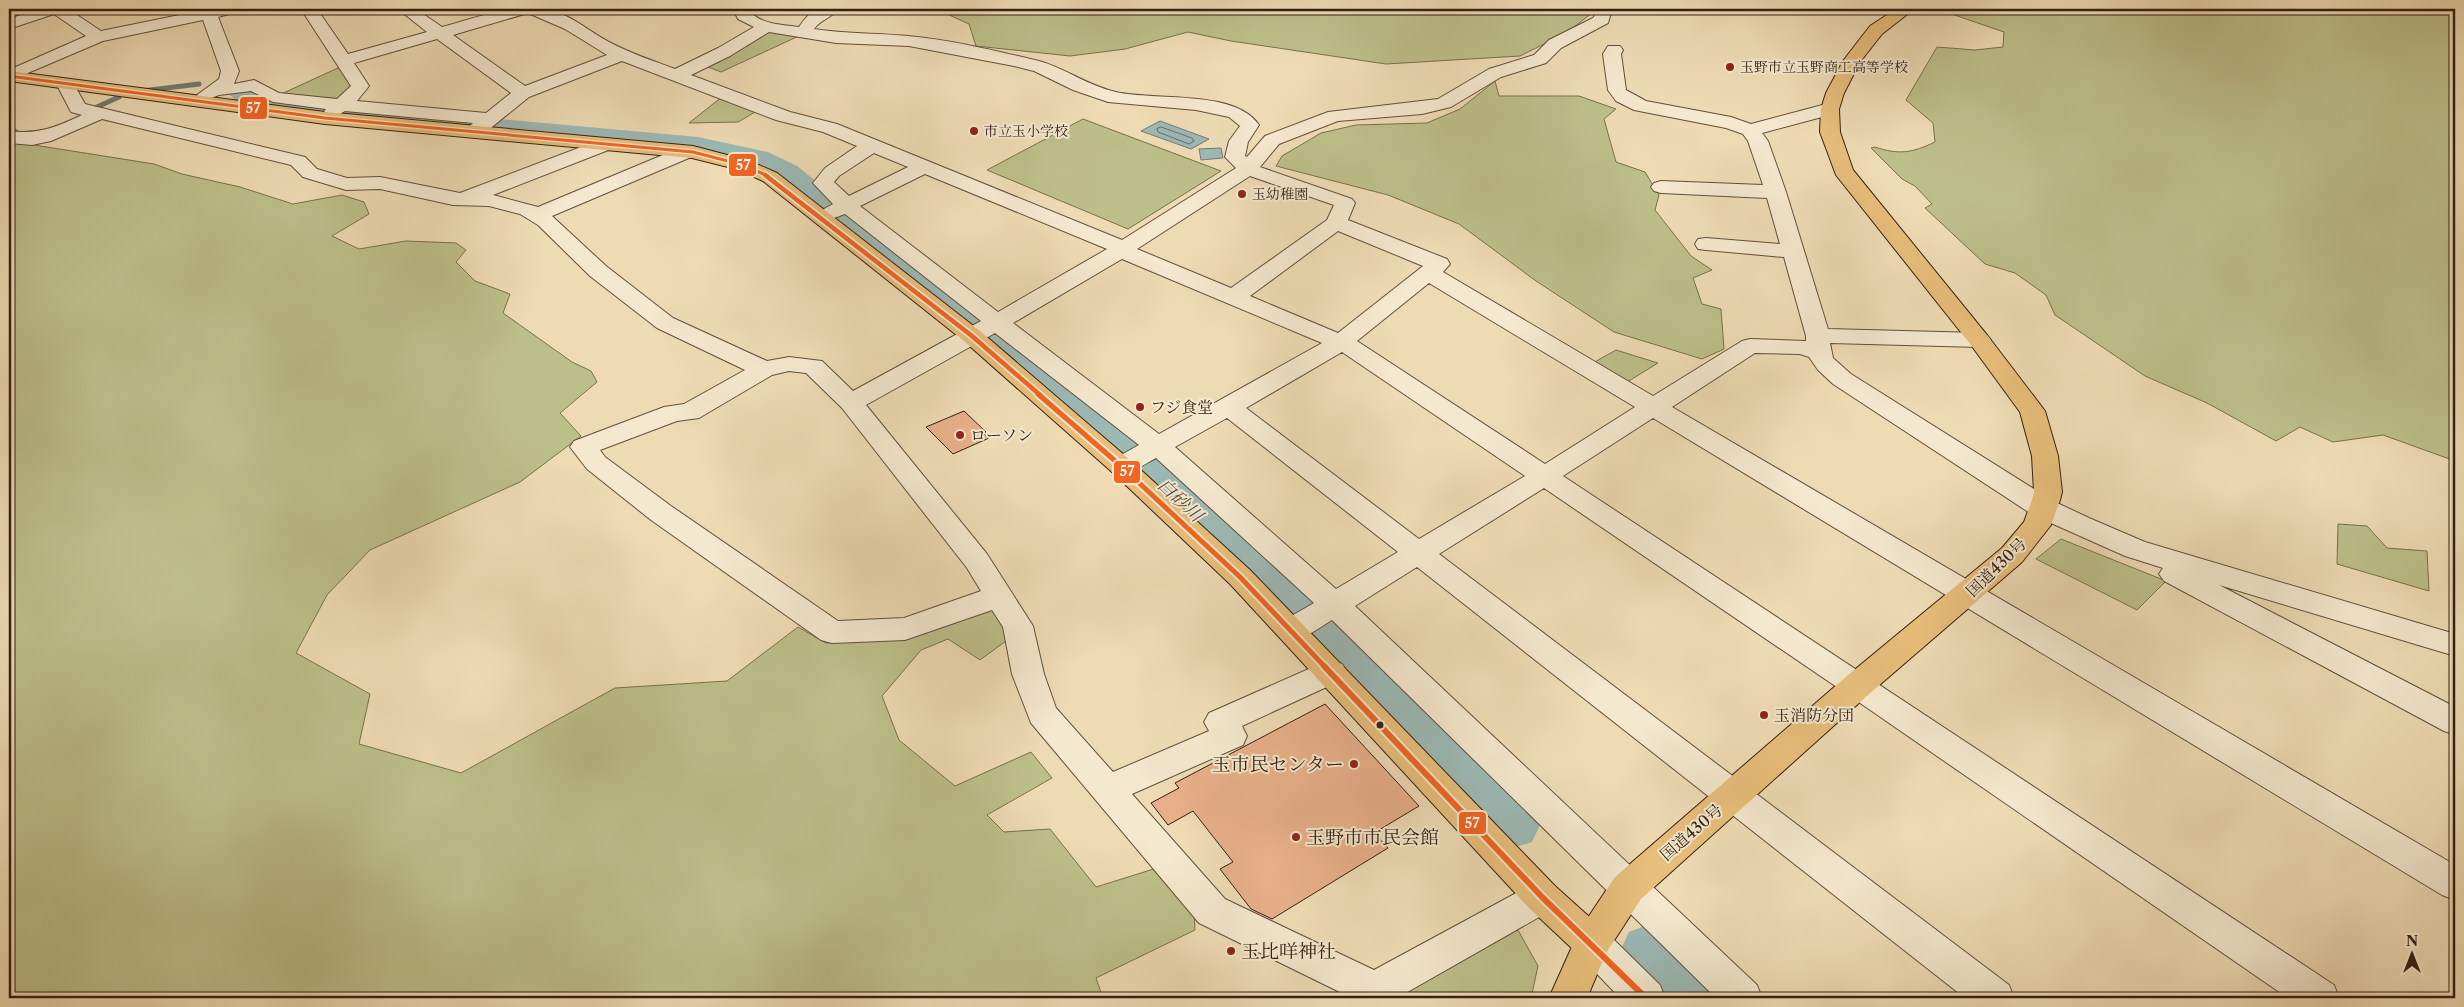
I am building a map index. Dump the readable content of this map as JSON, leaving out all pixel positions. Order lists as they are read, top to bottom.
{
  "streets": {
    "main road": ["国道430号"]
  },
  "water": ["白砂川"],
  "places": [
    "玉野市立玉野商工高等学校",
    "市立玉小学校",
    "玉幼稚園",
    "フジ食堂",
    "ローソン",
    "玉消防分団",
    "玉市民センター",
    "玉野市市民会館",
    "玉比咩神社"
  ],
  "lines": ["transit line 57"],
  "north": "top"
}
